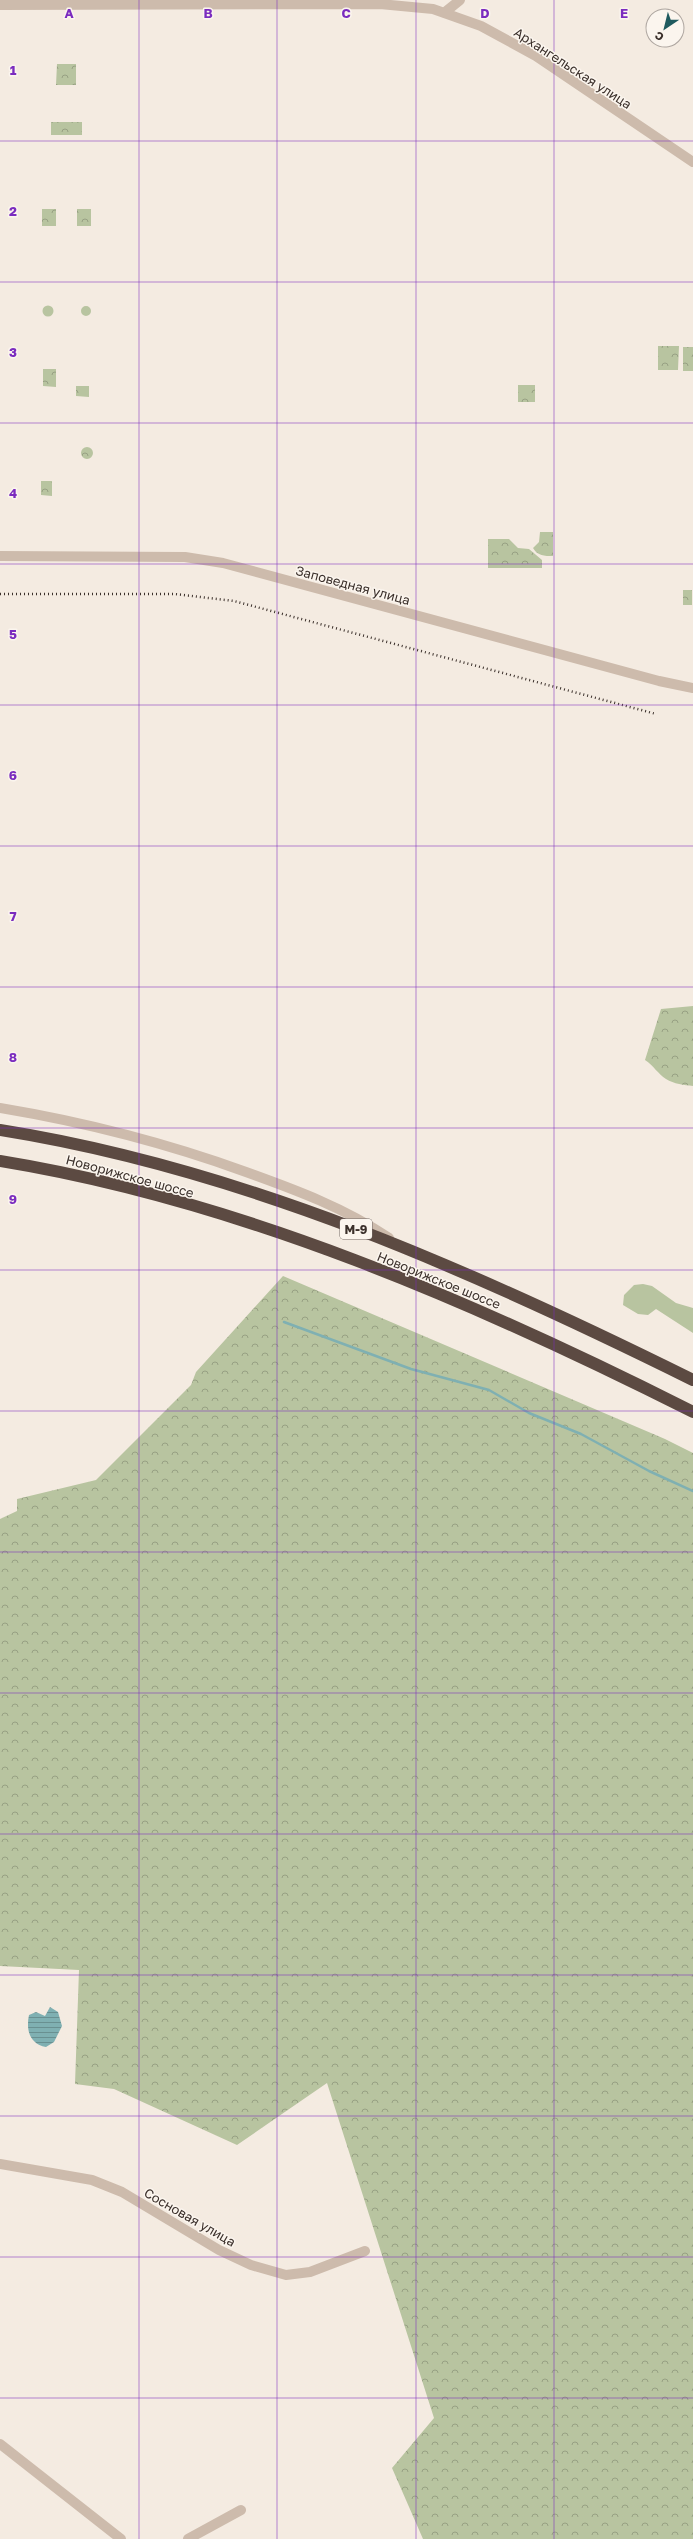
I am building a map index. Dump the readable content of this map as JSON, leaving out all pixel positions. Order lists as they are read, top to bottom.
{
  "streets": {
    "highway": ["Новорижское шоссе", "М-9"],
    "street": ["Архангельская улица", "Заповедная улица", "Сосновая улица"]
  },
  "north": "bottom left",
  "grid": {
    "columns": [
      "A",
      "B",
      "C",
      "D",
      "E"
    ],
    "rows": [
      "1",
      "2",
      "3",
      "4",
      "5",
      "6",
      "7",
      "8",
      "9"
    ]
  }
}
